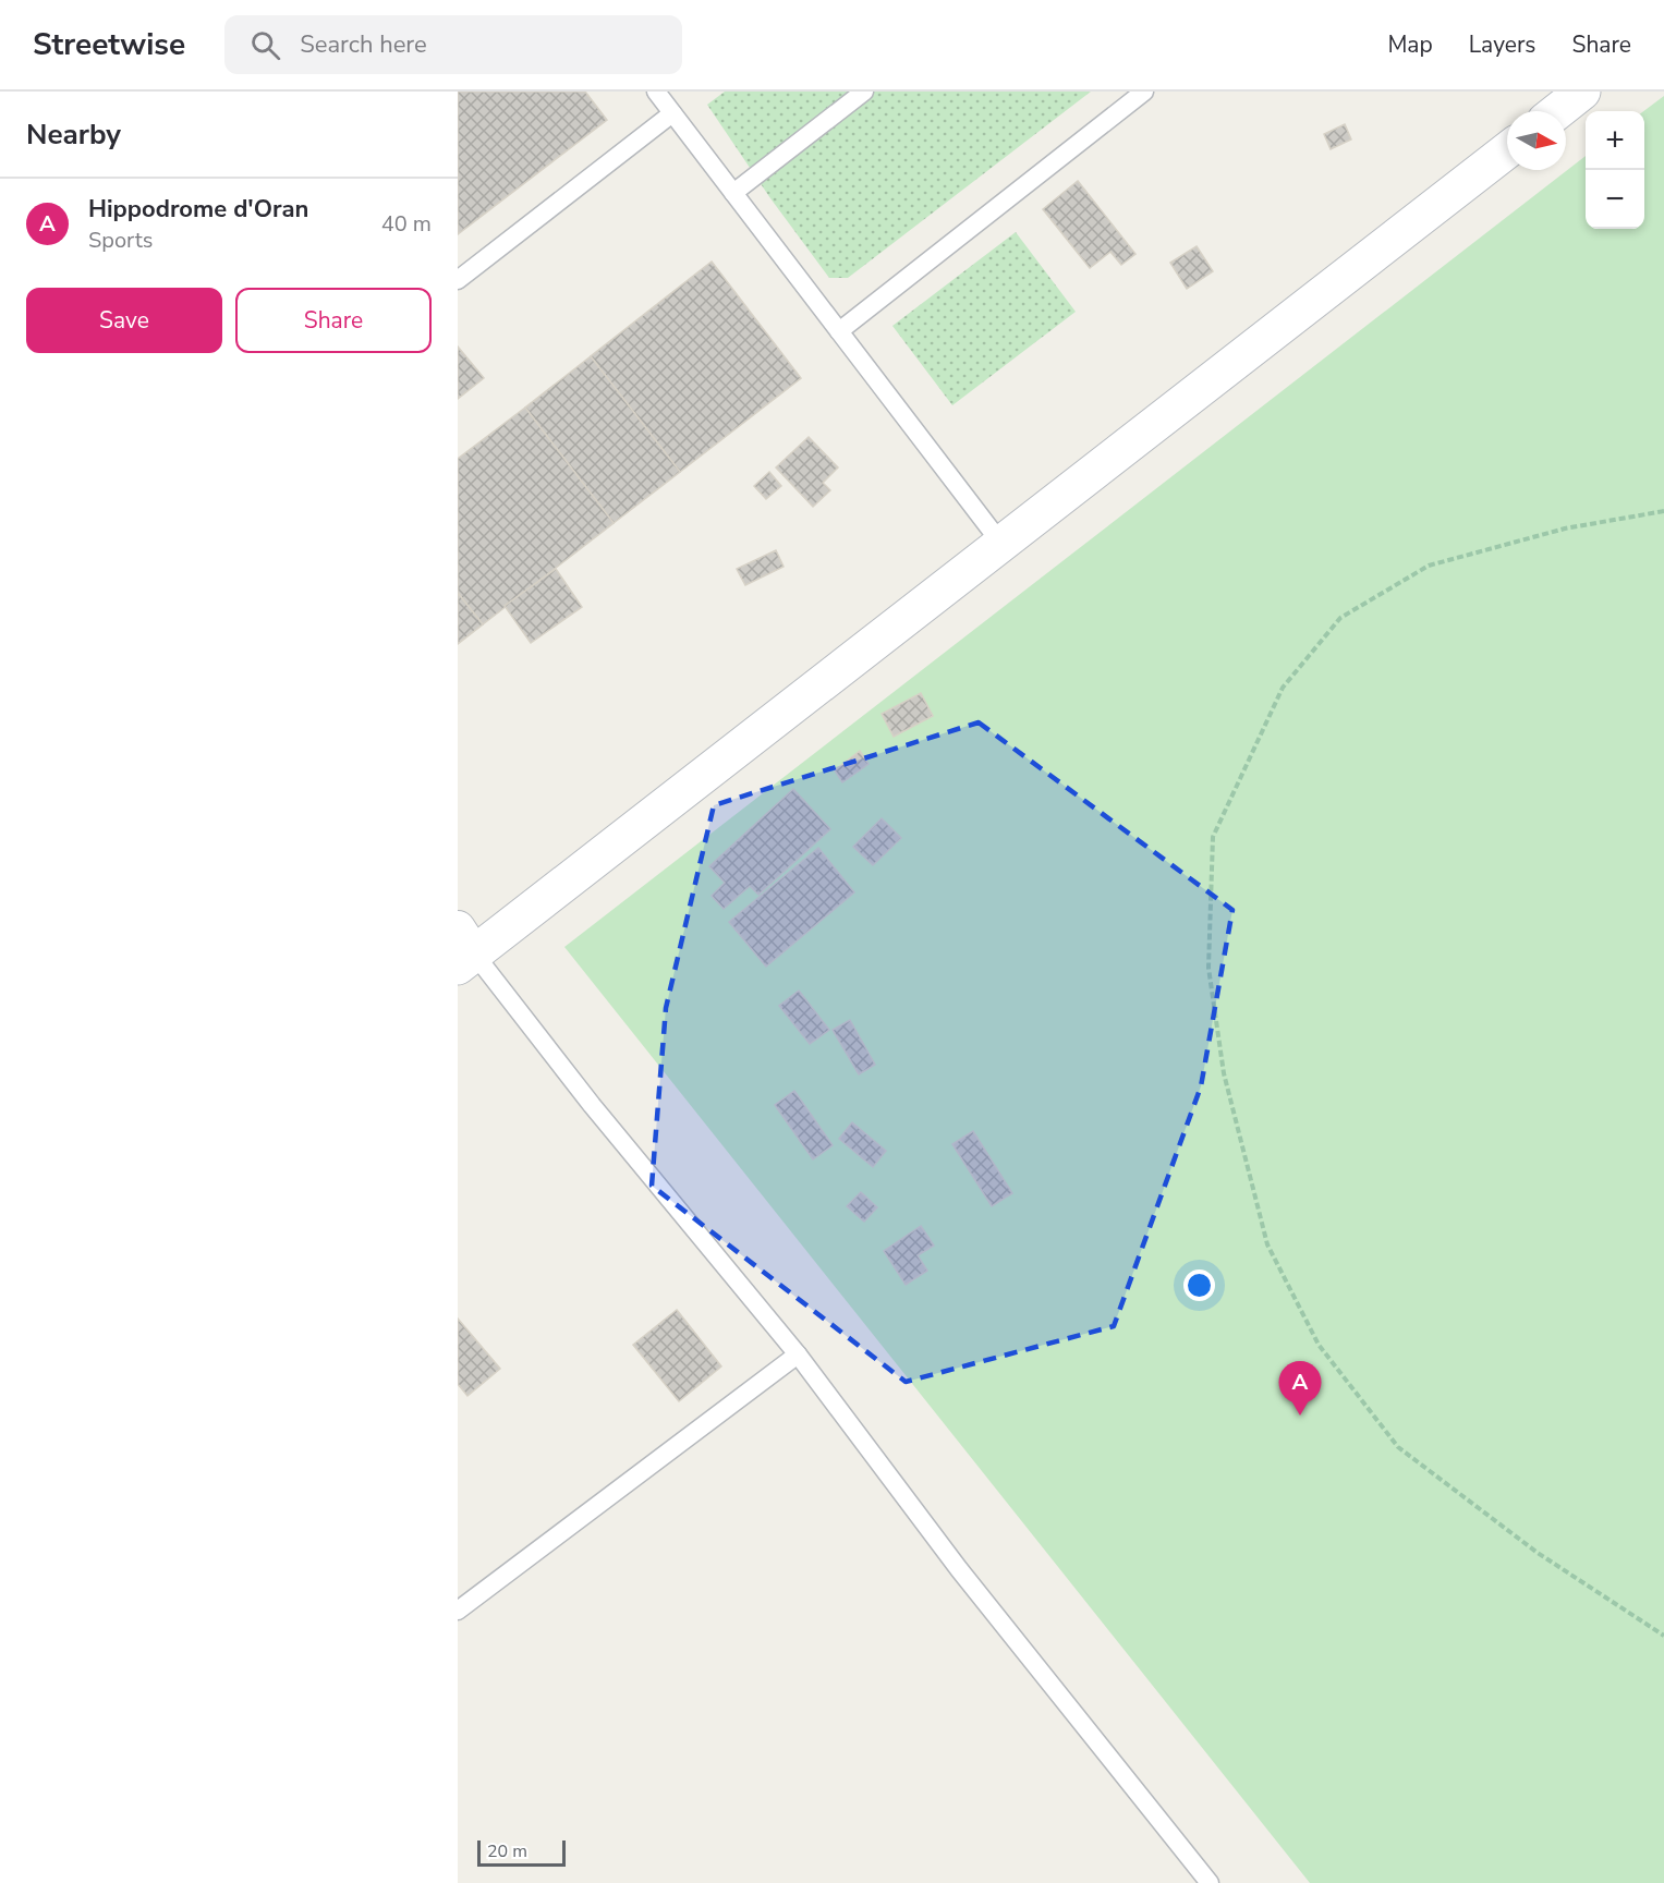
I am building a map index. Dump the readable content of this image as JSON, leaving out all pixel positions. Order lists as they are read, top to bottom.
{
  "scale_bar": "20 m",
  "north": "right",
  "page": {
    "header": "Streetwise",
    "search": "Search here",
    "nav": ["Map", "Layers", "Share"],
    "heading": "Nearby",
    "map_buttons": ["+", "−"],
    "list": [
      {
        "mark": "A",
        "name": "Hippodrome d'Oran",
        "note": "Sports",
        "value": "40 m"
      }
    ],
    "buttons": ["Save", "Share"],
    "pins": "A",
    "scale": "20 m"
  }
}
